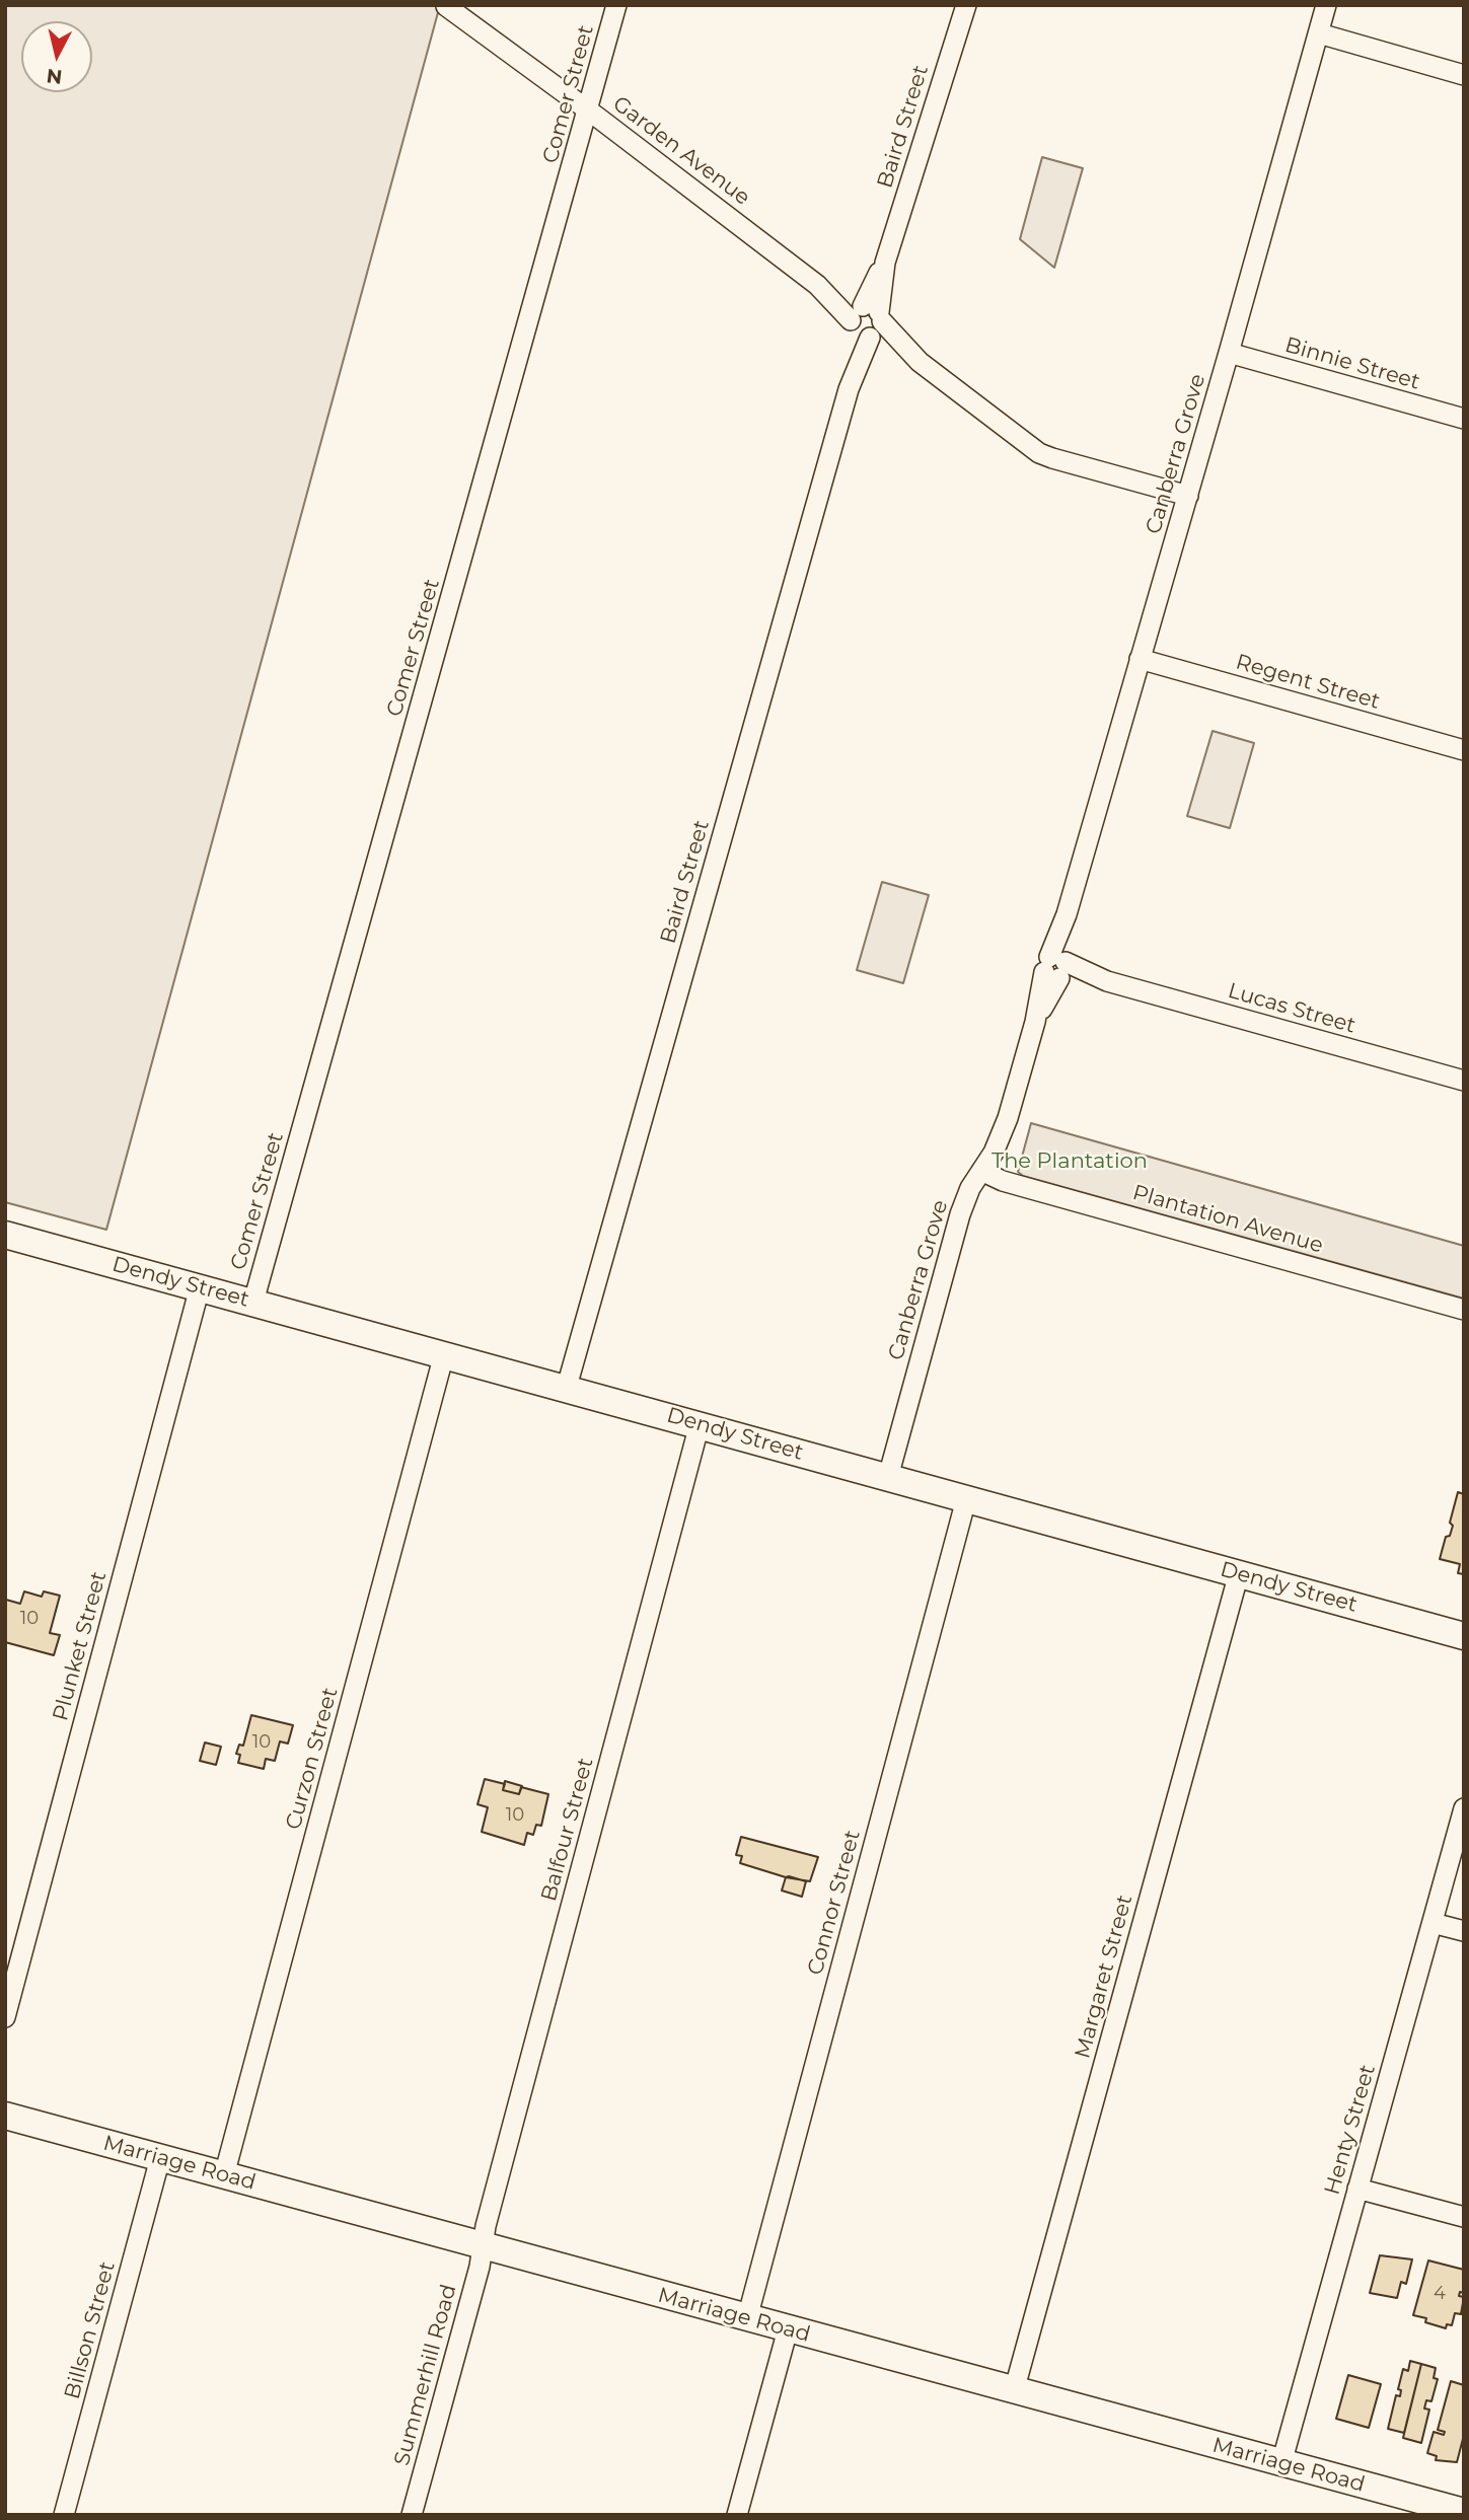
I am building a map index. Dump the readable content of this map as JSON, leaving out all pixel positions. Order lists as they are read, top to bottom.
{
  "streets": {
    "street": [
      "Comer Street",
      "Baird Street",
      "Garden Avenue",
      "Binnie Street",
      "Canberra Grove",
      "Regent Street",
      "Lucas Street",
      "Plantation Avenue",
      "Dendy Street",
      "Plunket Street",
      "Curzon Street",
      "Balfour Street",
      "Connor Street",
      "Margaret Street",
      "Henty Street",
      "Marriage Road",
      "Billson Street",
      "Summerhill Road"
    ]
  },
  "crossings": [
    ["Comer Street", "Garden Avenue"],
    ["Comer Street", "Dendy Street"],
    ["Baird Street", "Garden Avenue"],
    ["Baird Street", "Dendy Street"],
    ["Garden Avenue", "Canberra Grove"],
    ["Binnie Street", "Canberra Grove"],
    ["Canberra Grove", "Regent Street"],
    ["Canberra Grove", "Lucas Street"],
    ["Canberra Grove", "Plantation Avenue"],
    ["Canberra Grove", "Dendy Street"],
    ["Dendy Street", "Plunket Street"],
    ["Dendy Street", "Curzon Street"],
    ["Dendy Street", "Balfour Street"],
    ["Dendy Street", "Connor Street"],
    ["Dendy Street", "Margaret Street"],
    ["Curzon Street", "Marriage Road"],
    ["Balfour Street", "Marriage Road"],
    ["Balfour Street", "Summerhill Road"],
    ["Connor Street", "Marriage Road"],
    ["Margaret Street", "Marriage Road"],
    ["Henty Street", "Marriage Road"],
    ["Marriage Road", "Billson Street"],
    ["Marriage Road", "Summerhill Road"]
  ],
  "parks": ["The Plantation"],
  "house_numbers": [
    "10",
    "10",
    "10",
    "4"
  ],
  "north": "bottom"
}
